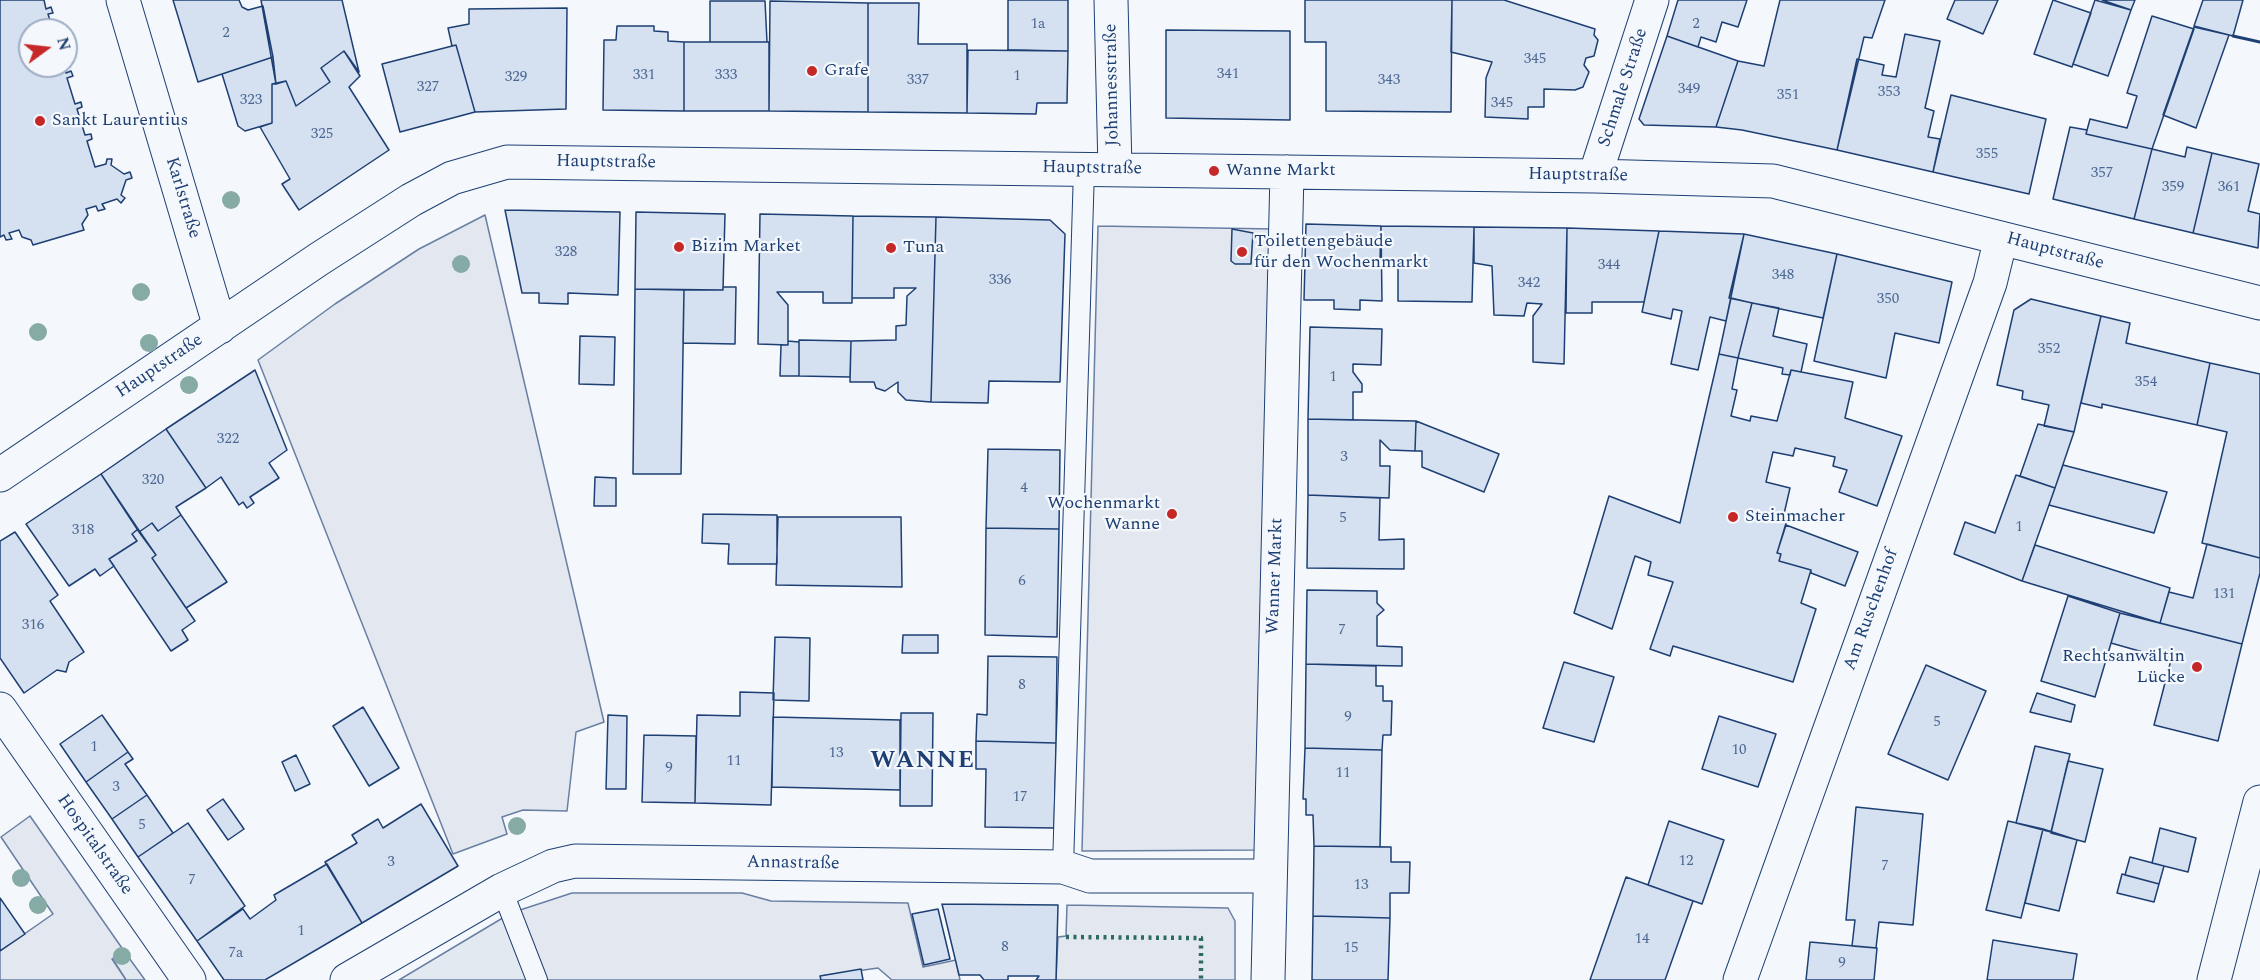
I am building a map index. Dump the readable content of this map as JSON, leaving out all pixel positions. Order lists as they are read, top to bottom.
{
  "streets": {
    "street": [
      "Johannesstraße",
      "Schmale Straße",
      "Hauptstraße",
      "Karlstraße",
      "Wanner Markt",
      "Am Ruschenhof",
      "Hospitalstraße",
      "Annastraße"
    ]
  },
  "crossings": [
    ["Johannesstraße", "Hauptstraße"],
    ["Schmale Straße", "Hauptstraße"],
    ["Hauptstraße", "Karlstraße"],
    ["Hauptstraße", "Wanner Markt"],
    ["Hauptstraße", "Am Ruschenhof"],
    ["Wanner Markt", "Annastraße"]
  ],
  "districts": ["WANNE"],
  "places": [
    "Grafe",
    "Sankt Laurentius",
    "Wanne Markt",
    "Bizim Market",
    "Tuna",
    "Toilettengebäude für den Wochenmarkt",
    "Wochenmarkt Wanne",
    "Steinmacher",
    "Rechtsanwältin Lücke"
  ],
  "house_numbers": [
    "1a",
    "2",
    "2",
    "345",
    "341",
    "331",
    "333",
    "1",
    "329",
    "337",
    "343",
    "327",
    "349",
    "353",
    "351",
    "323",
    "345",
    "325",
    "355",
    "357",
    "359",
    "361",
    "328",
    "344",
    "348",
    "336",
    "342",
    "350",
    "352",
    "1",
    "354",
    "322",
    "3",
    "320",
    "4",
    "5",
    "1",
    "318",
    "6",
    "131",
    "316",
    "7",
    "8",
    "9",
    "5",
    "1",
    "10",
    "13",
    "11",
    "9",
    "11",
    "3",
    "17",
    "5",
    "12",
    "3",
    "7",
    "7",
    "13",
    "1",
    "14",
    "8",
    "15",
    "7a",
    "9"
  ],
  "north": "right"
}
